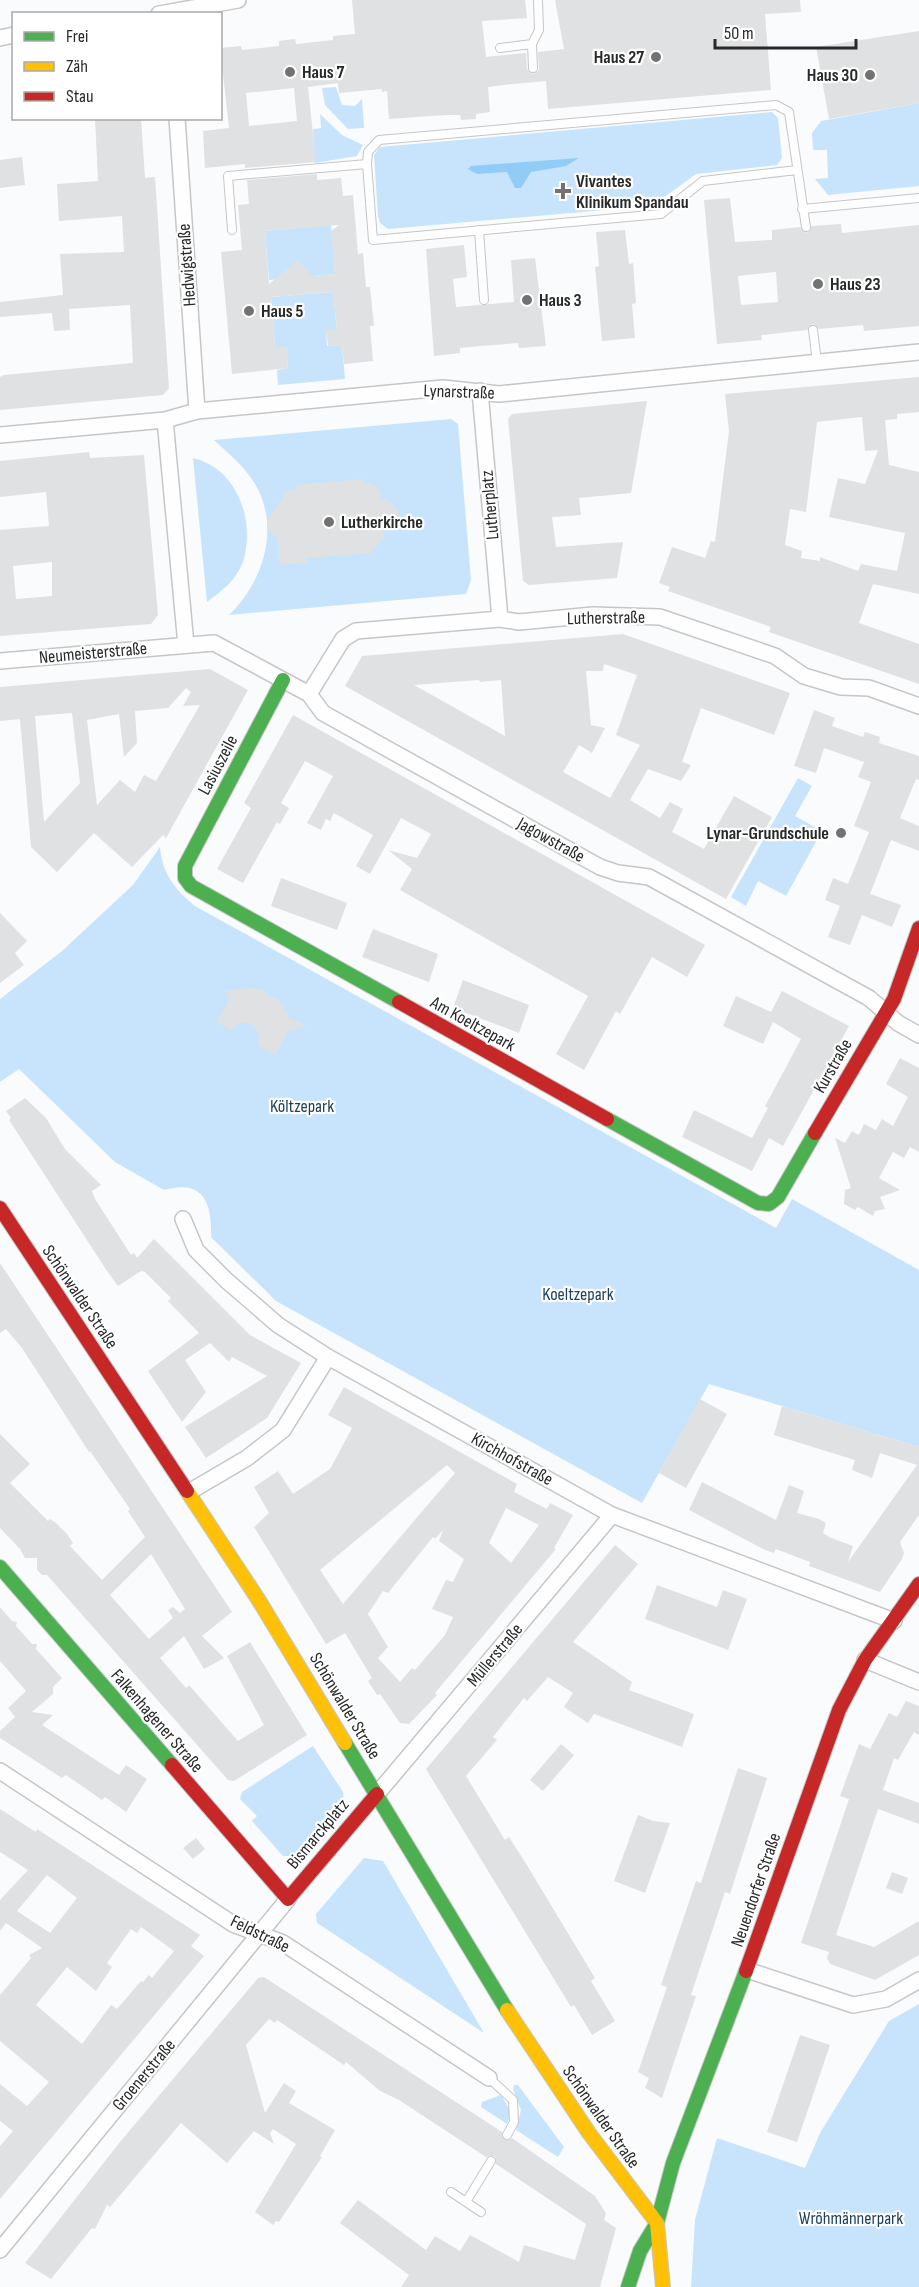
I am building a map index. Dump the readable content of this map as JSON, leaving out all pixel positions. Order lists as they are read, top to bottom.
{
  "streets": {
    "street": [
      "Hedwigstraße",
      "Lynarstraße",
      "Lutherplatz",
      "Lutherstraße",
      "Neumeisterstraße",
      "Lasiuszeile",
      "Jagowstraße",
      "Am Koeltzepark",
      "Kurstraße",
      "Schönwalder Straße",
      "Kirchhofstraße",
      "Müllerstraße",
      "Falkenhagener Straße",
      "Bismarckplatz",
      "Neuendorfer Straße",
      "Feldstraße",
      "Groenerstraße"
    ]
  },
  "crossings": [
    ["Hedwigstraße", "Lynarstraße"],
    ["Lynarstraße", "Lutherplatz"],
    ["Lutherplatz", "Lutherstraße"],
    ["Lutherstraße", "Jagowstraße"],
    ["Neumeisterstraße", "Jagowstraße"],
    ["Lasiuszeile", "Jagowstraße"],
    ["Lasiuszeile", "Am Koeltzepark"],
    ["Jagowstraße", "Kurstraße"],
    ["Am Koeltzepark", "Kurstraße"],
    ["Schönwalder Straße", "Müllerstraße"],
    ["Schönwalder Straße", "Bismarckplatz"],
    ["Schönwalder Straße", "Neuendorfer Straße"],
    ["Kirchhofstraße", "Müllerstraße"],
    ["Kirchhofstraße", "Neuendorfer Straße"],
    ["Müllerstraße", "Bismarckplatz"],
    ["Falkenhagener Straße", "Bismarckplatz"],
    ["Falkenhagener Straße", "Groenerstraße"],
    ["Bismarckplatz", "Groenerstraße"],
    ["Feldstraße", "Groenerstraße"]
  ],
  "parks": ["Költzepark", "Koeltzepark", "Wröhmännerpark"],
  "places": {
    "other": [
      "Haus 27",
      "Haus 7",
      "Haus 30",
      "Haus 23",
      "Haus 3",
      "Haus 5",
      "Lutherkirche",
      "Lynar-Grundschule"
    ],
    "health": ["Vivantes Klinikum Spandau"]
  },
  "legend": ["Frei", "Zäh", "Stau"],
  "scale_bar": "50 m"
}
